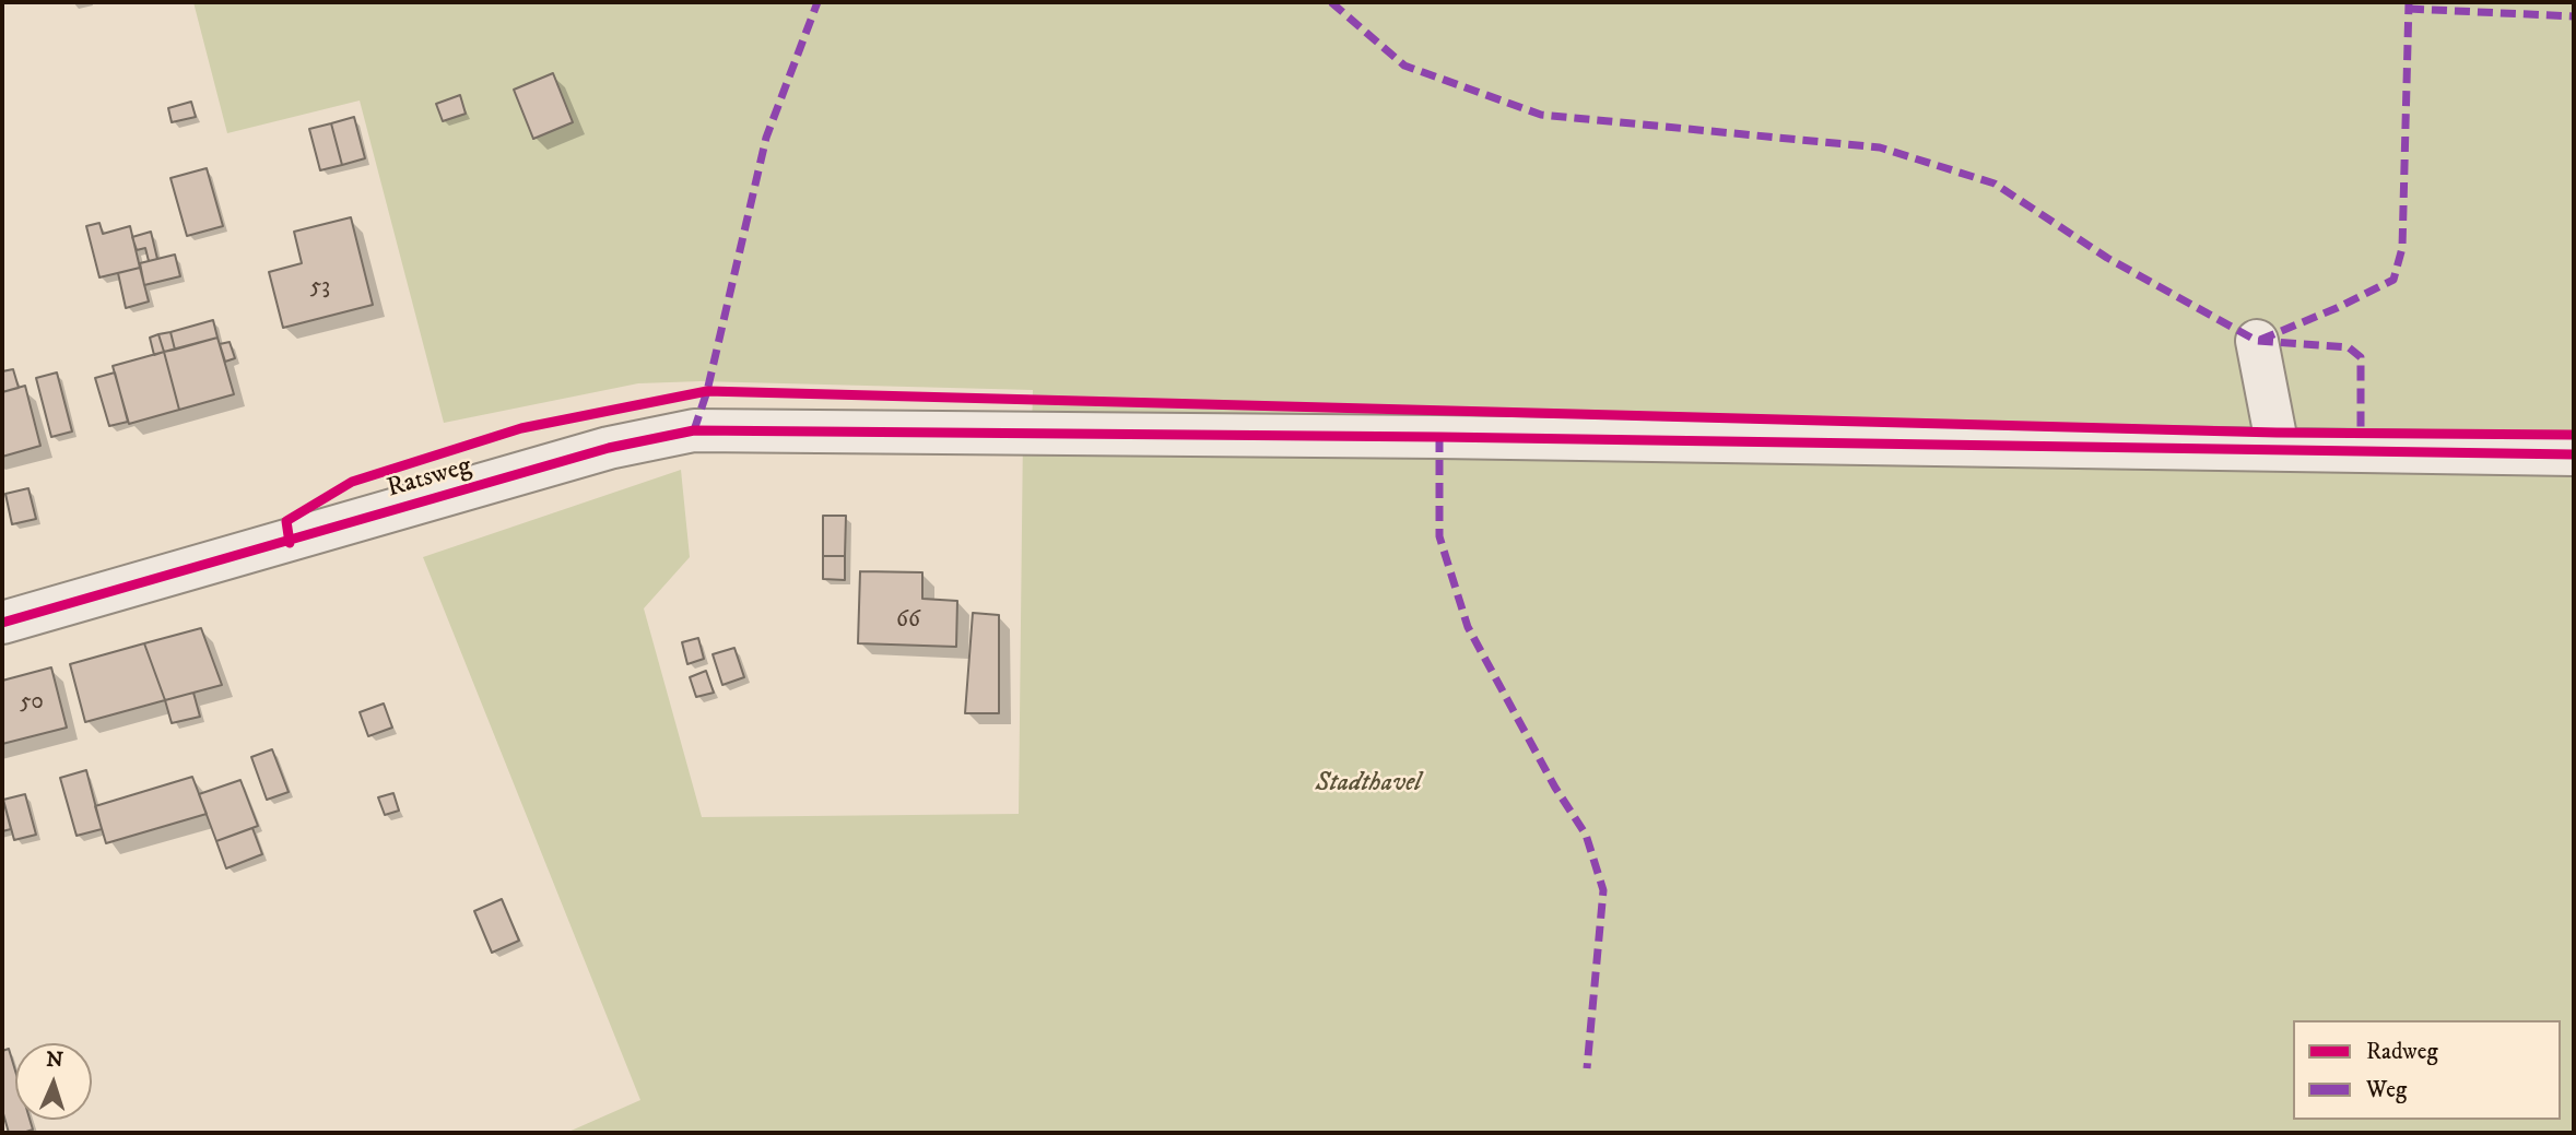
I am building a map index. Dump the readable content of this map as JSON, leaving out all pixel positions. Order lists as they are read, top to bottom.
{
  "streets": {
    "street": ["Ratsweg"]
  },
  "parks": ["Stadthavel"],
  "house_numbers": ["53", "66", "50"],
  "legend": ["Radweg", "Weg"],
  "north": "top"
}
